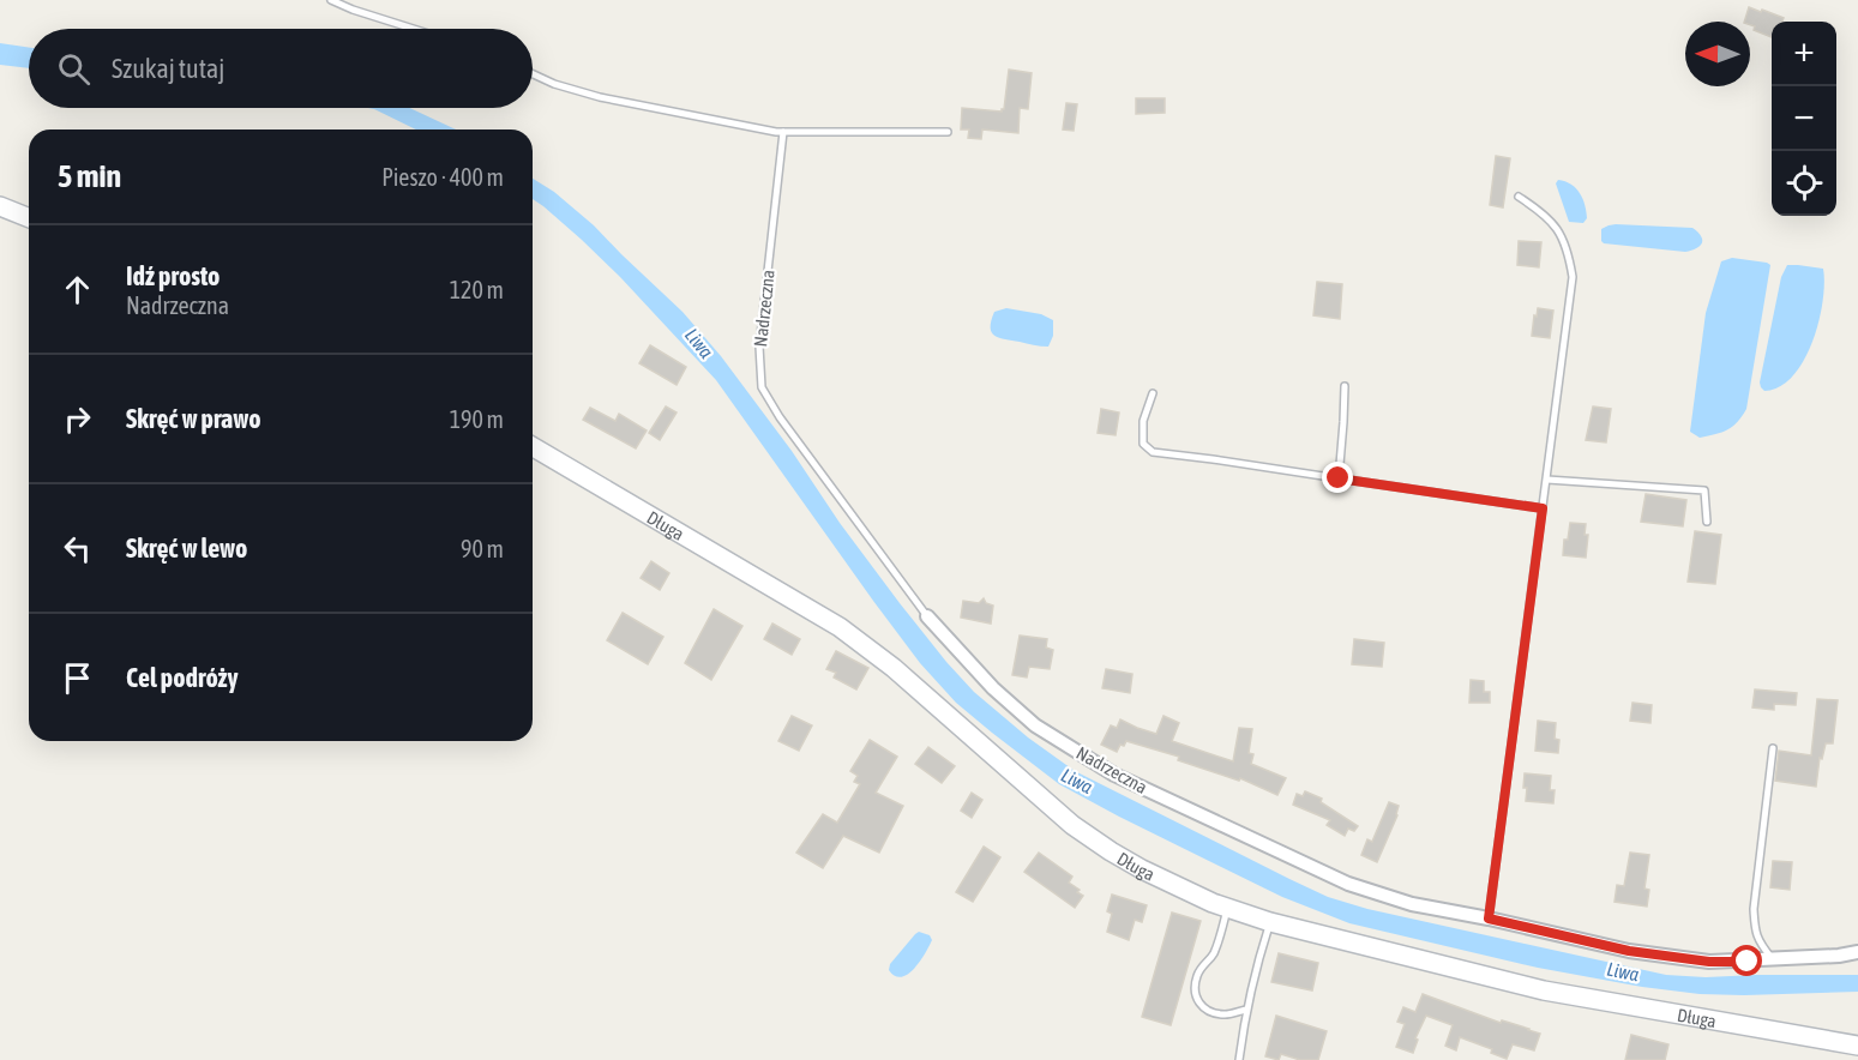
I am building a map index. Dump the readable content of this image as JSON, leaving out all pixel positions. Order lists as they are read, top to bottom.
{
  "streets": {
    "street": ["Nadrzeczna", "Długa"]
  },
  "water": ["Liwa"],
  "north": "left",
  "page": {
    "map_buttons": ["+", "−"],
    "search": "Szukaj tutaj",
    "heading": ["5 min", "Pieszo · 400 m"],
    "list": [
      ["Idź prosto", "Nadrzeczna", "120 m"],
      ["Skręć w prawo", "190 m"],
      ["Skręć w lewo", "90 m"],
      "Cel podróży"
    ]
  }
}
